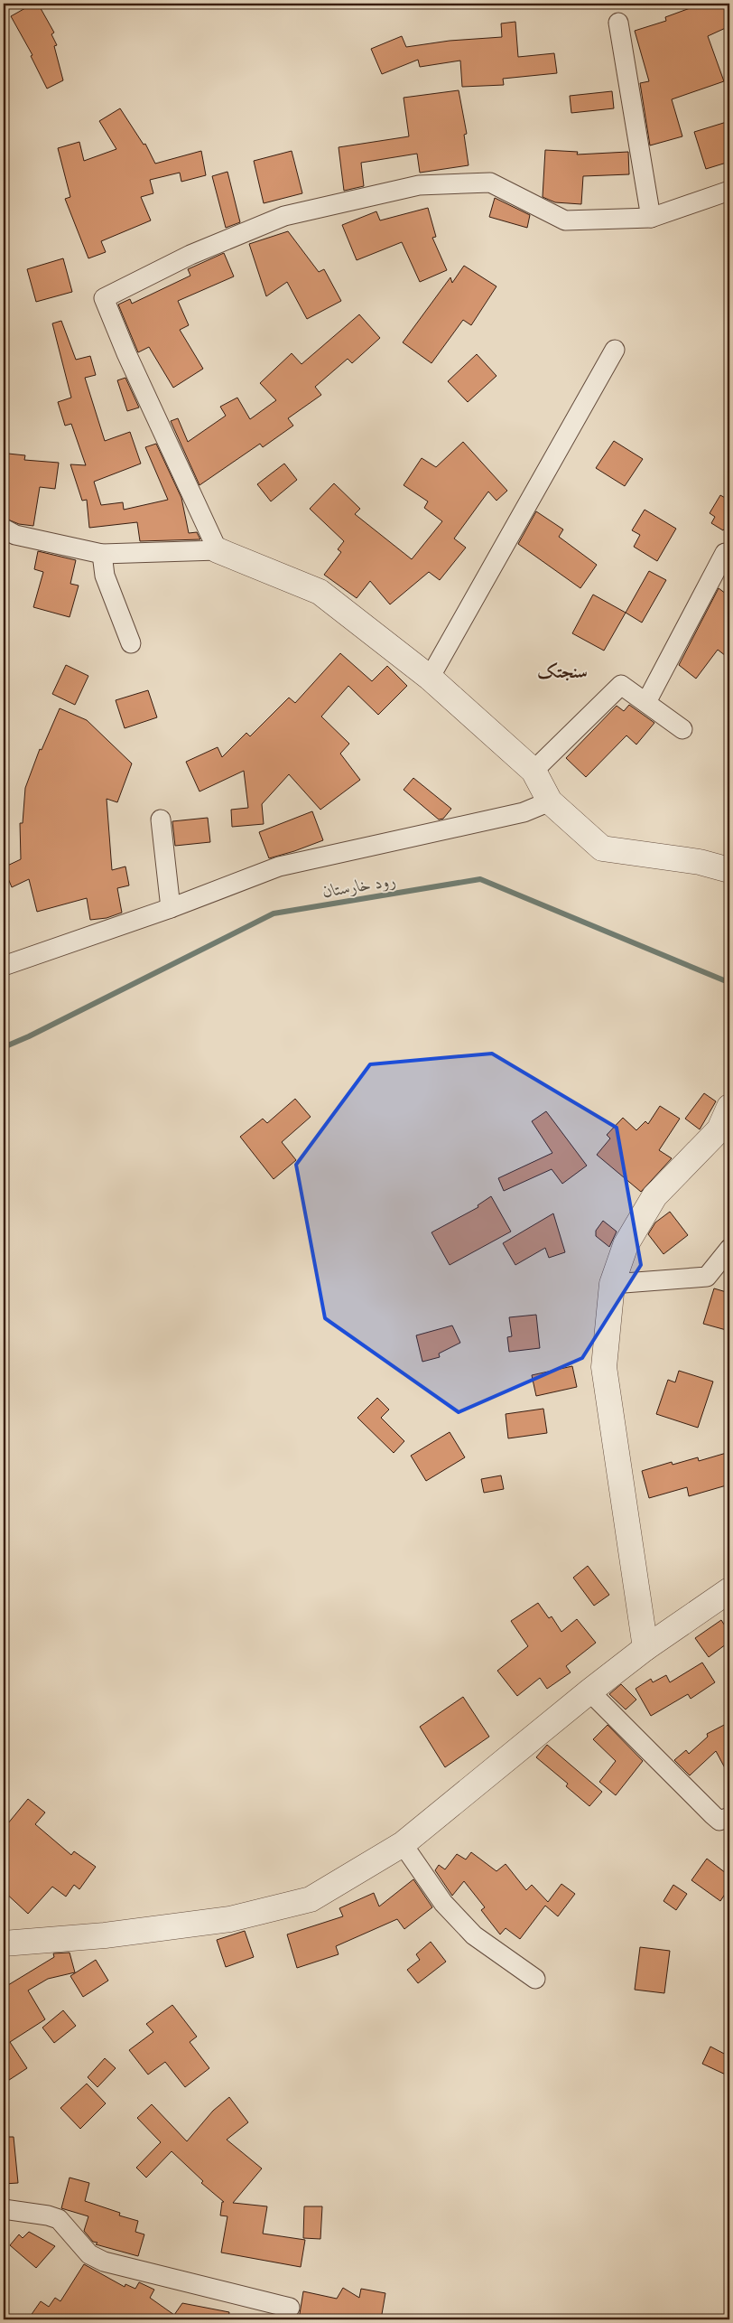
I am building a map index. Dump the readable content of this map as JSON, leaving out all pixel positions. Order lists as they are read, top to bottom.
{
  "districts": ["سنجتک"],
  "water": ["رود خارستان"]
}
